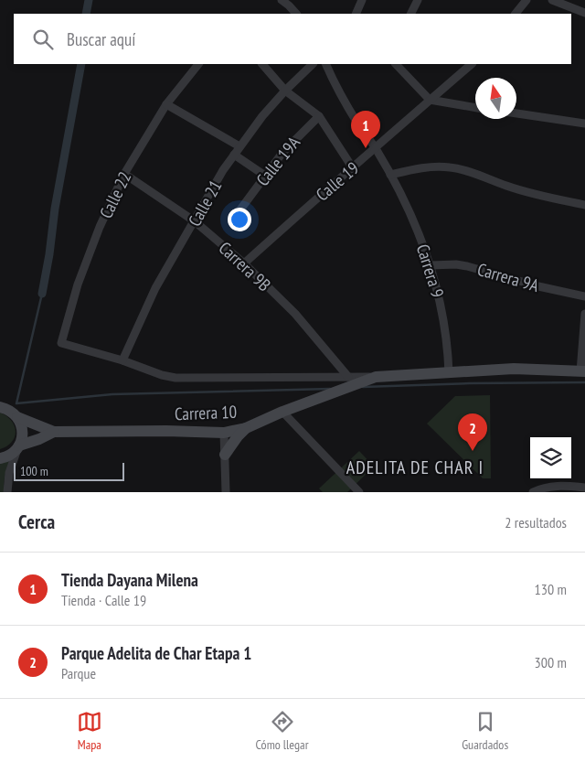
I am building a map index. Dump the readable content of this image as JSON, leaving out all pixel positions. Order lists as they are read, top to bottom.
{
  "streets": {
    "street": [
      "Calle 19A",
      "Calle 19",
      "Calle 22",
      "Calle 21",
      "Carrera 9B",
      "Carrera 9",
      "Carrera 9A",
      "Carrera 10"
    ]
  },
  "crossings": [
    ["Calle 19", "Carrera 9B"],
    ["Calle 19", "Carrera 9"],
    ["Calle 22", "Carrera 9B"],
    ["Calle 22", "Carrera 10"],
    ["Calle 21", "Carrera 9B"],
    ["Calle 21", "Carrera 10"],
    ["Carrera 9B", "Carrera 10"],
    ["Carrera 9", "Carrera 9A"],
    ["Carrera 9", "Carrera 10"]
  ],
  "districts": ["ADELITA DE CHAR I"],
  "scale_bar": "100 m",
  "north": "top",
  "page": {
    "search": "Buscar aquí",
    "pins": ["1", "2"],
    "scale": "100 m",
    "heading": ["Cerca", "2 resultados"],
    "list": [
      {
        "mark": "1",
        "name": "Tienda Dayana Milena",
        "note": "Tienda · Calle 19",
        "value": "130 m"
      },
      {
        "mark": "2",
        "name": "Parque Adelita de Char Etapa 1",
        "note": "Parque",
        "value": "300 m"
      }
    ],
    "nav": ["Mapa", "Cómo llegar", "Guardados"]
  }
}
